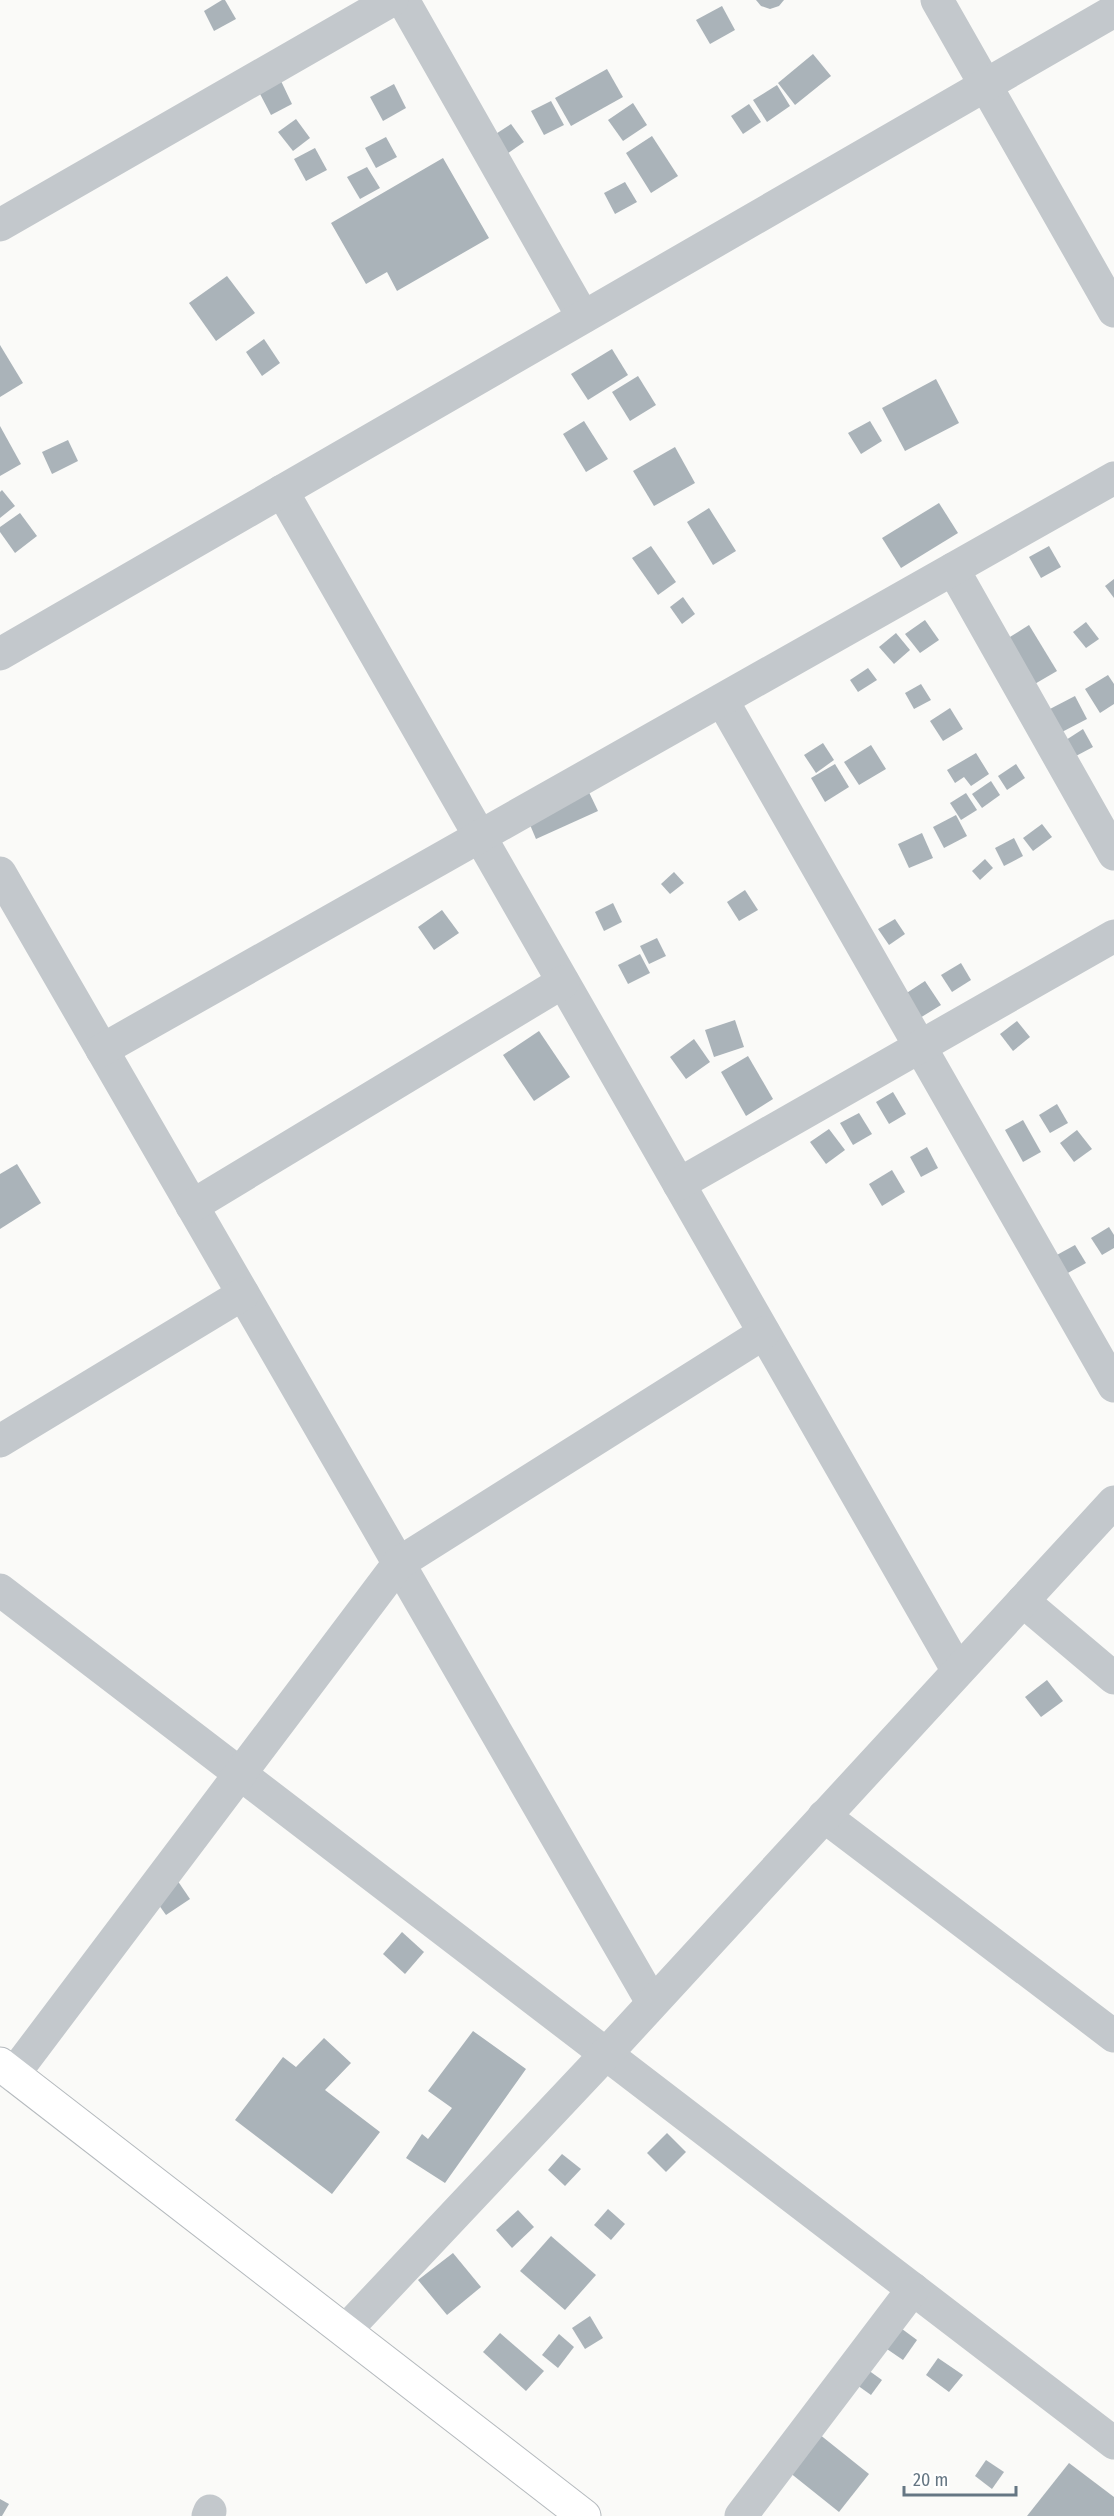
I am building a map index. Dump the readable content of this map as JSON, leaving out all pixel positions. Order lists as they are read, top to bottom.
{
  "scale_bar": "20 m"
}
